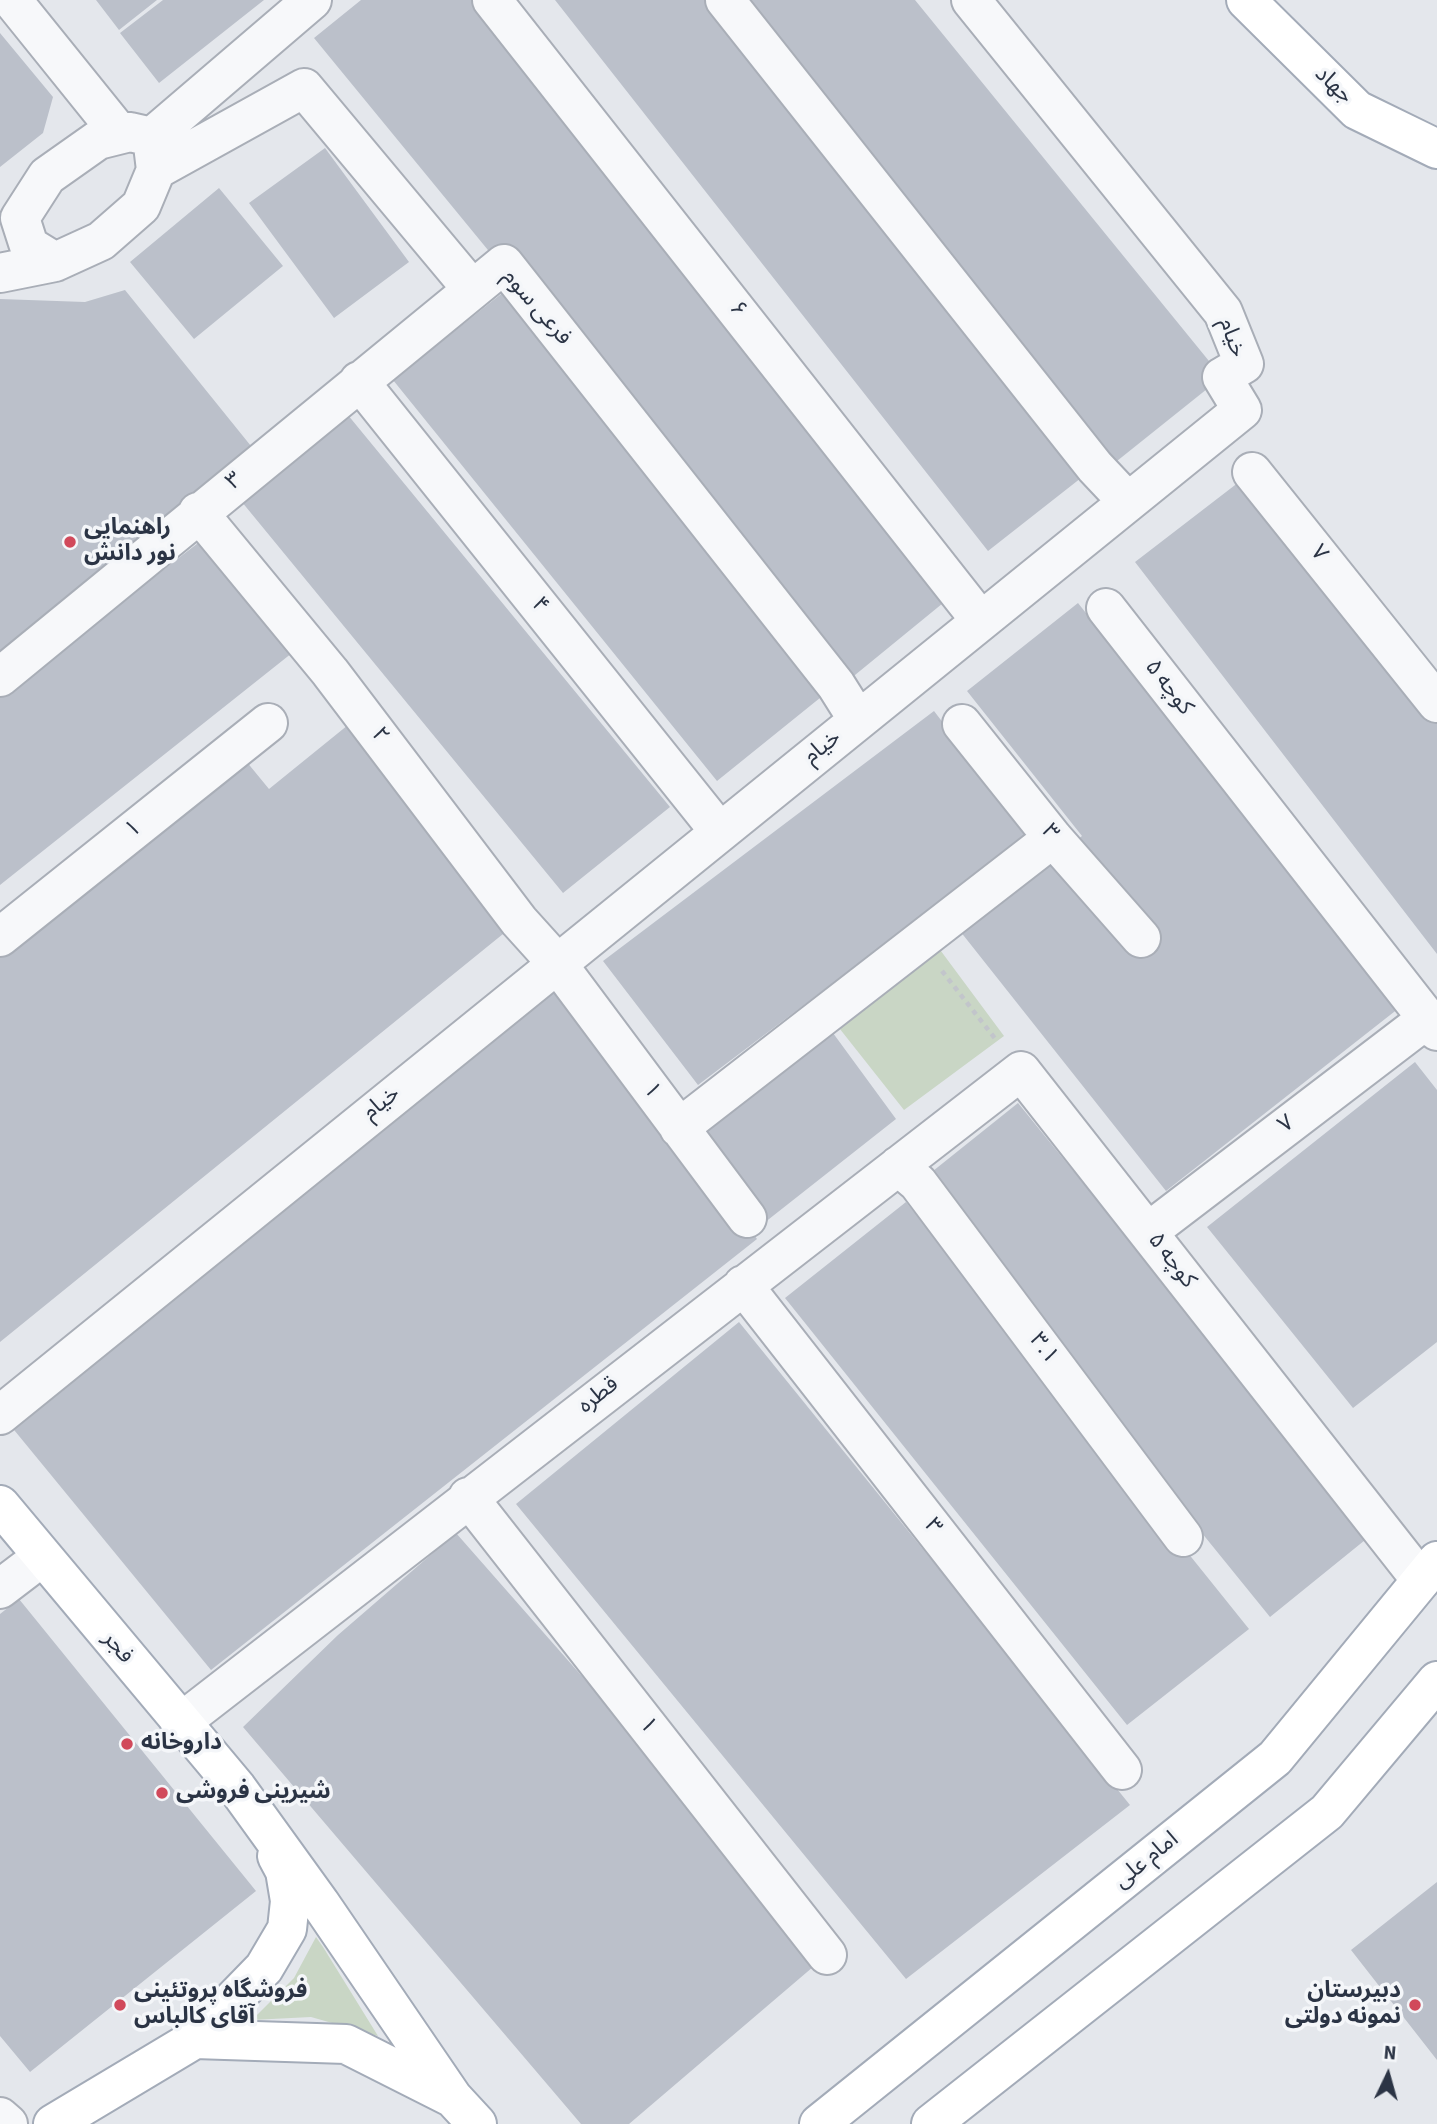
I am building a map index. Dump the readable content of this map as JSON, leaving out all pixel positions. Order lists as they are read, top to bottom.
{
  "streets": {
    "main road": ["جهاد", "فجر", "امام علی"],
    "street": [
      "فرعی سوم",
      "۶",
      "خیام",
      "۳",
      "۷",
      "۴",
      "کوچه ۵",
      "۲",
      "۱",
      "۳.۱",
      "قطره"
    ]
  },
  "crossings": [
    ["فرعی سوم", "خیام"],
    ["فرعی سوم", "۳"],
    ["۶", "خیام"],
    ["خیام", "۴"],
    ["خیام", "۲"],
    ["خیام", "۱"],
    ["۳", "۴"],
    ["۳", "۲"],
    ["۳", "قطره"],
    ["۷", "کوچه ۵"],
    ["کوچه ۵", "قطره"],
    ["کوچه ۵", "امام علی"],
    ["۲", "۱"],
    ["۱", "قطره"],
    ["۳.۱", "قطره"],
    ["قطره", "فجر"]
  ],
  "places": [
    "راهنمایی نور دانش",
    "داروخانه",
    "شیرینی فروشی",
    "فروشگاه پروتئینی آقای کالباس",
    "دبیرستان نمونه دولتی"
  ],
  "north": "top"
}
